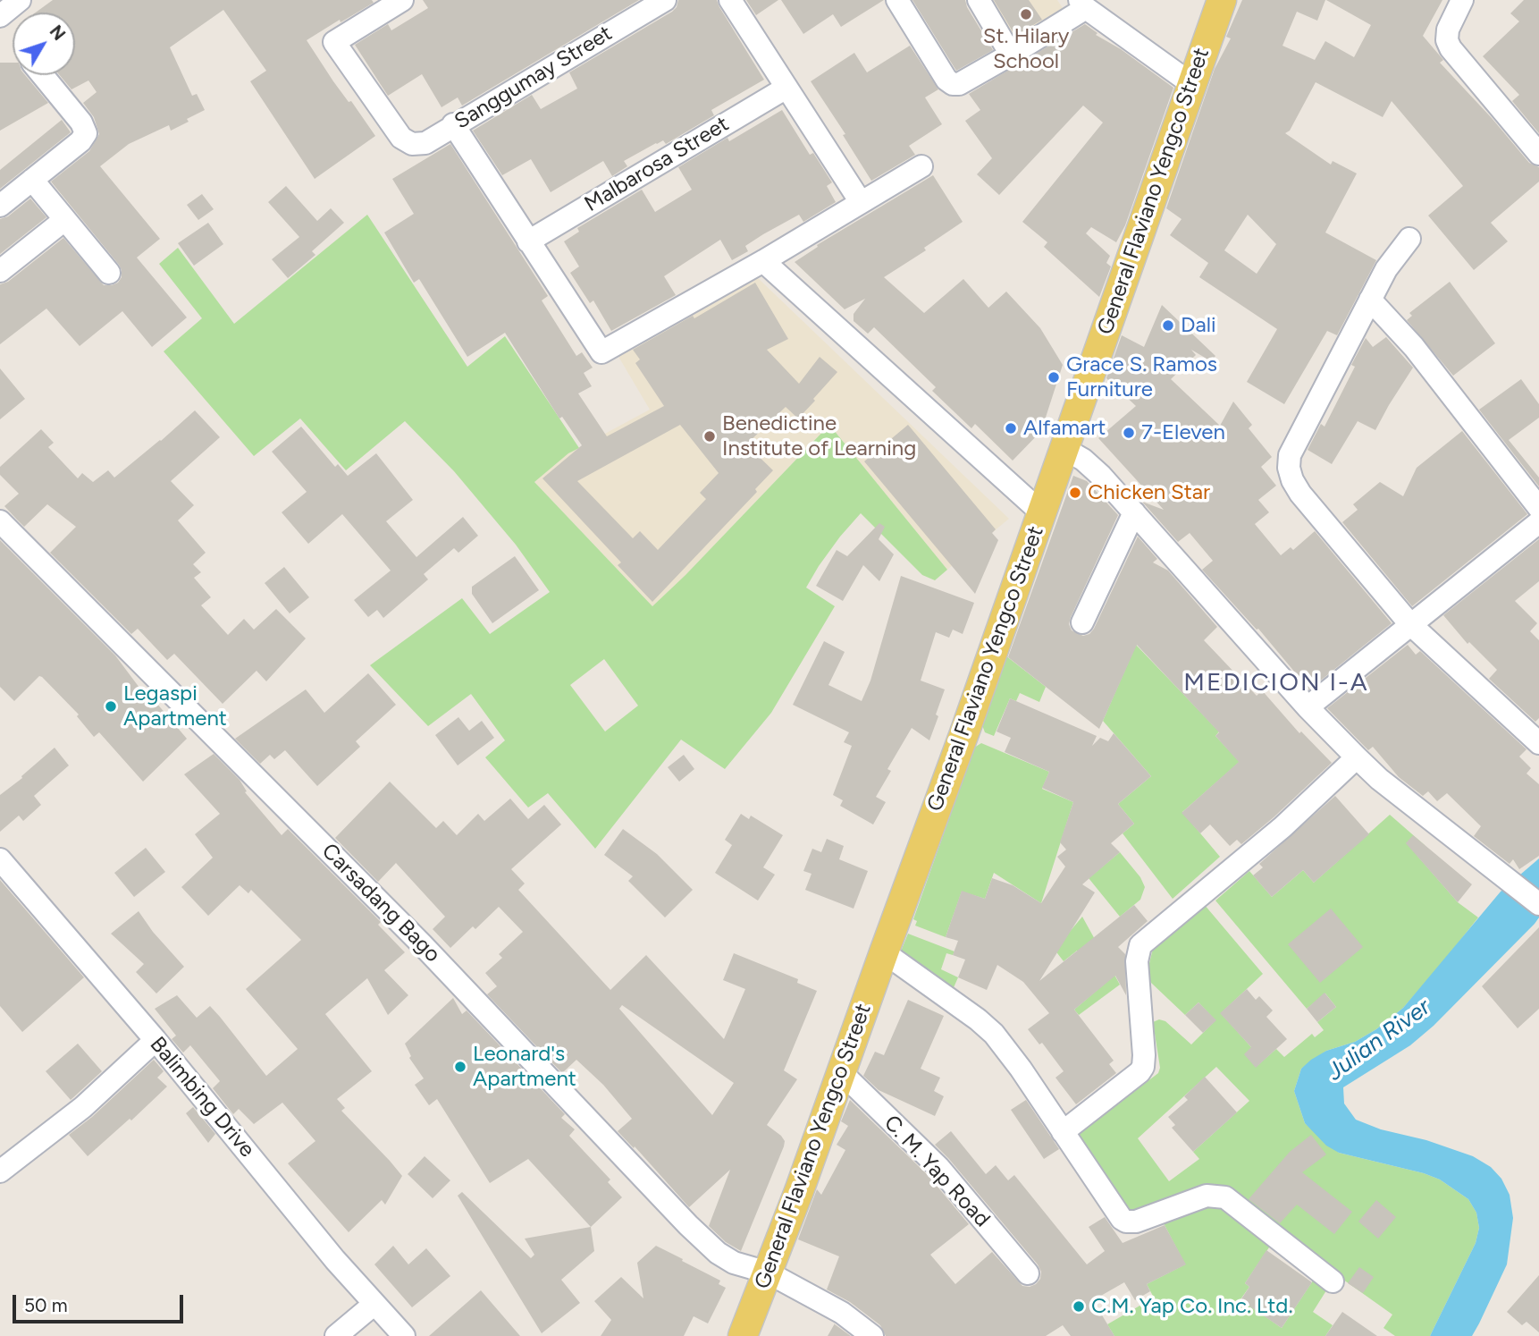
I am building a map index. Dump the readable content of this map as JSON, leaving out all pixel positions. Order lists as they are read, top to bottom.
{
  "streets": {
    "main road": ["General Flaviano Yengco Street"],
    "street": [
      "Sanggumay Street",
      "Malbarosa Street",
      "Carsadang Bago",
      "Balimbing Drive",
      "C. M. Yap Road"
    ]
  },
  "crossings": [
    ["General Flaviano Yengco Street", "Carsadang Bago"],
    ["General Flaviano Yengco Street", "C. M. Yap Road"]
  ],
  "districts": ["MEDICION I-A"],
  "water": ["Julian River"],
  "places": [
    "St. Hilary School",
    "Dali",
    "Grace S. Ramos Furniture",
    "Alfamart",
    "7-Eleven",
    "Benedictine Institute of Learning",
    "Chicken Star",
    "Legaspi Apartment",
    "Leonard's Apartment",
    "C.M. Yap Co. Inc. Ltd."
  ],
  "scale_bar": "50 m",
  "north": "top right"
}
